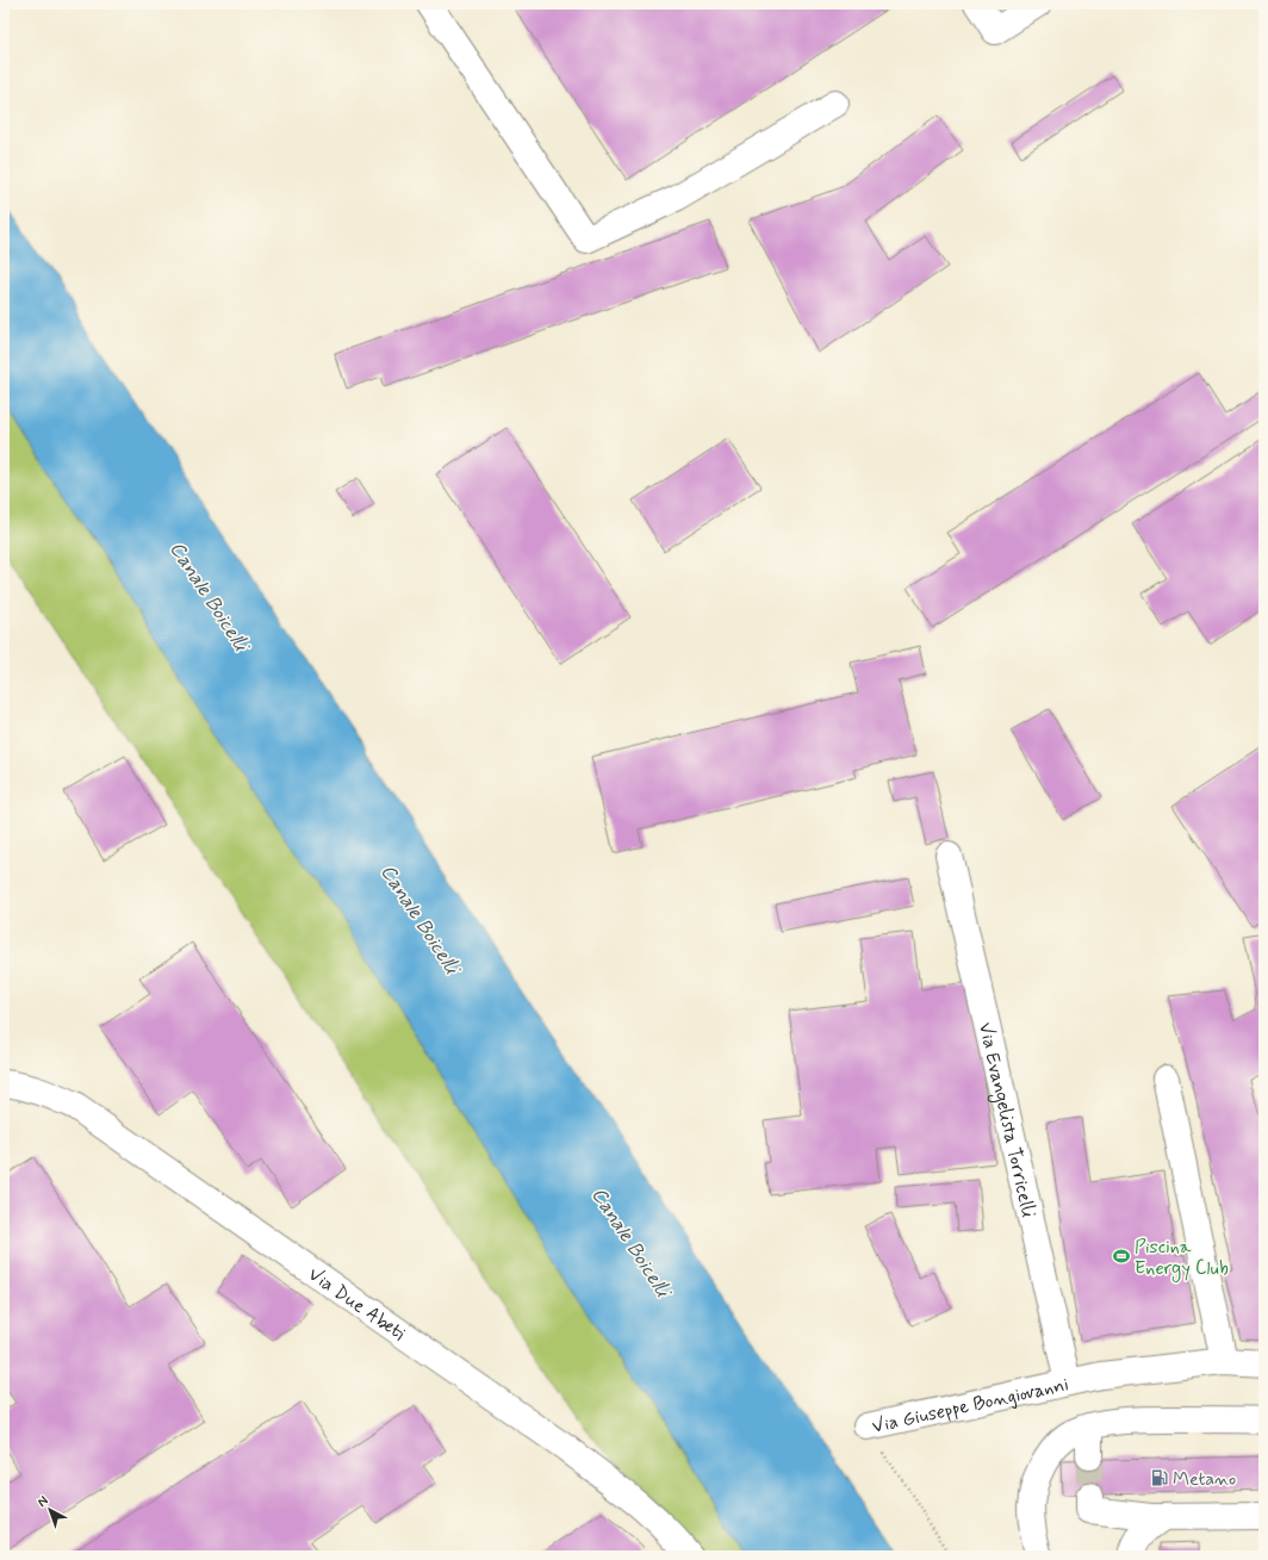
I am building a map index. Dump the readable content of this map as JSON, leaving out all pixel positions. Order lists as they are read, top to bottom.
{
  "streets": {
    "street": ["Via Evangelista Torricelli", "Via Due Abeti", "Via Giuseppe Bongiovanni"]
  },
  "crossings": [
    ["Via Evangelista Torricelli", "Via Giuseppe Bongiovanni"]
  ],
  "water": ["Canale Boicelli"],
  "places": {
    "sports": ["Piscina Energy Club"],
    "fuel station": ["Metano"]
  },
  "north": "top left"
}
